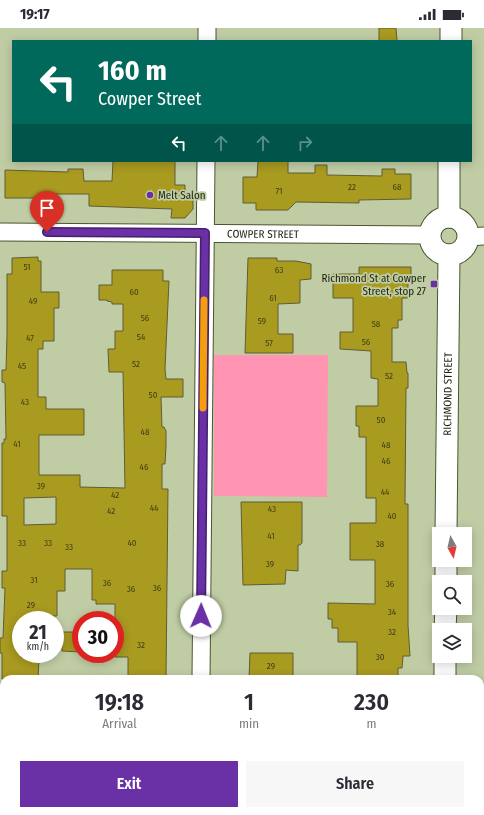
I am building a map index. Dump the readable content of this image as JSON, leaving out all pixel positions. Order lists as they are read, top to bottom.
{
  "streets": {
    "street": ["COWPER STREET", "RICHMOND STREET"]
  },
  "crossings": [
    ["COWPER STREET", "RICHMOND STREET"]
  ],
  "places": {
    "other": ["Melt Salon"],
    "transit": ["Richmond St at Cowper Street, stop 27"]
  },
  "house_numbers": [
    "22",
    "68",
    "71",
    "51",
    "63",
    "60",
    "61",
    "49",
    "56",
    "59",
    "58",
    "54",
    "47",
    "56",
    "57",
    "52",
    "45",
    "52",
    "50",
    "43",
    "50",
    "48",
    "41",
    "48",
    "46",
    "46",
    "39",
    "44",
    "42",
    "44",
    "43",
    "42",
    "40",
    "41",
    "33",
    "33",
    "40",
    "38",
    "33",
    "39",
    "31",
    "36",
    "36",
    "36",
    "36",
    "29",
    "34",
    "32",
    "32",
    "30",
    "29"
  ],
  "north": "bottom",
  "page": {
    "status": "19:17",
    "turn": ["160 m", "Cowper Street"],
    "speed": "21 km/h",
    "limit": "30",
    "eta": [
      "19:18",
      "Arrival",
      "1",
      "min",
      "230",
      "m"
    ],
    "buttons": ["Exit", "Share"]
  }
}
